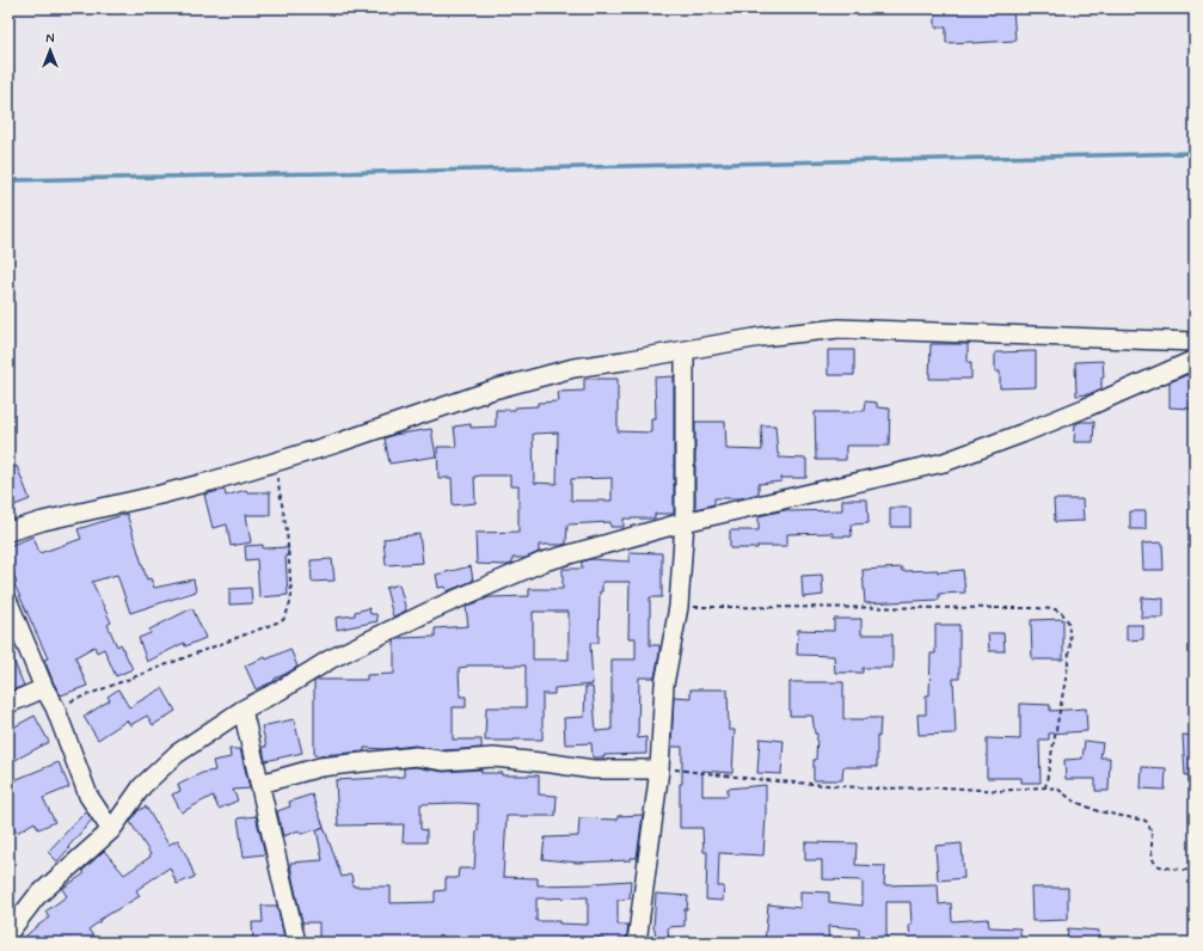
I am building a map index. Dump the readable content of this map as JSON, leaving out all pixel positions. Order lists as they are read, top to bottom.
{
  "north": "top"
}
